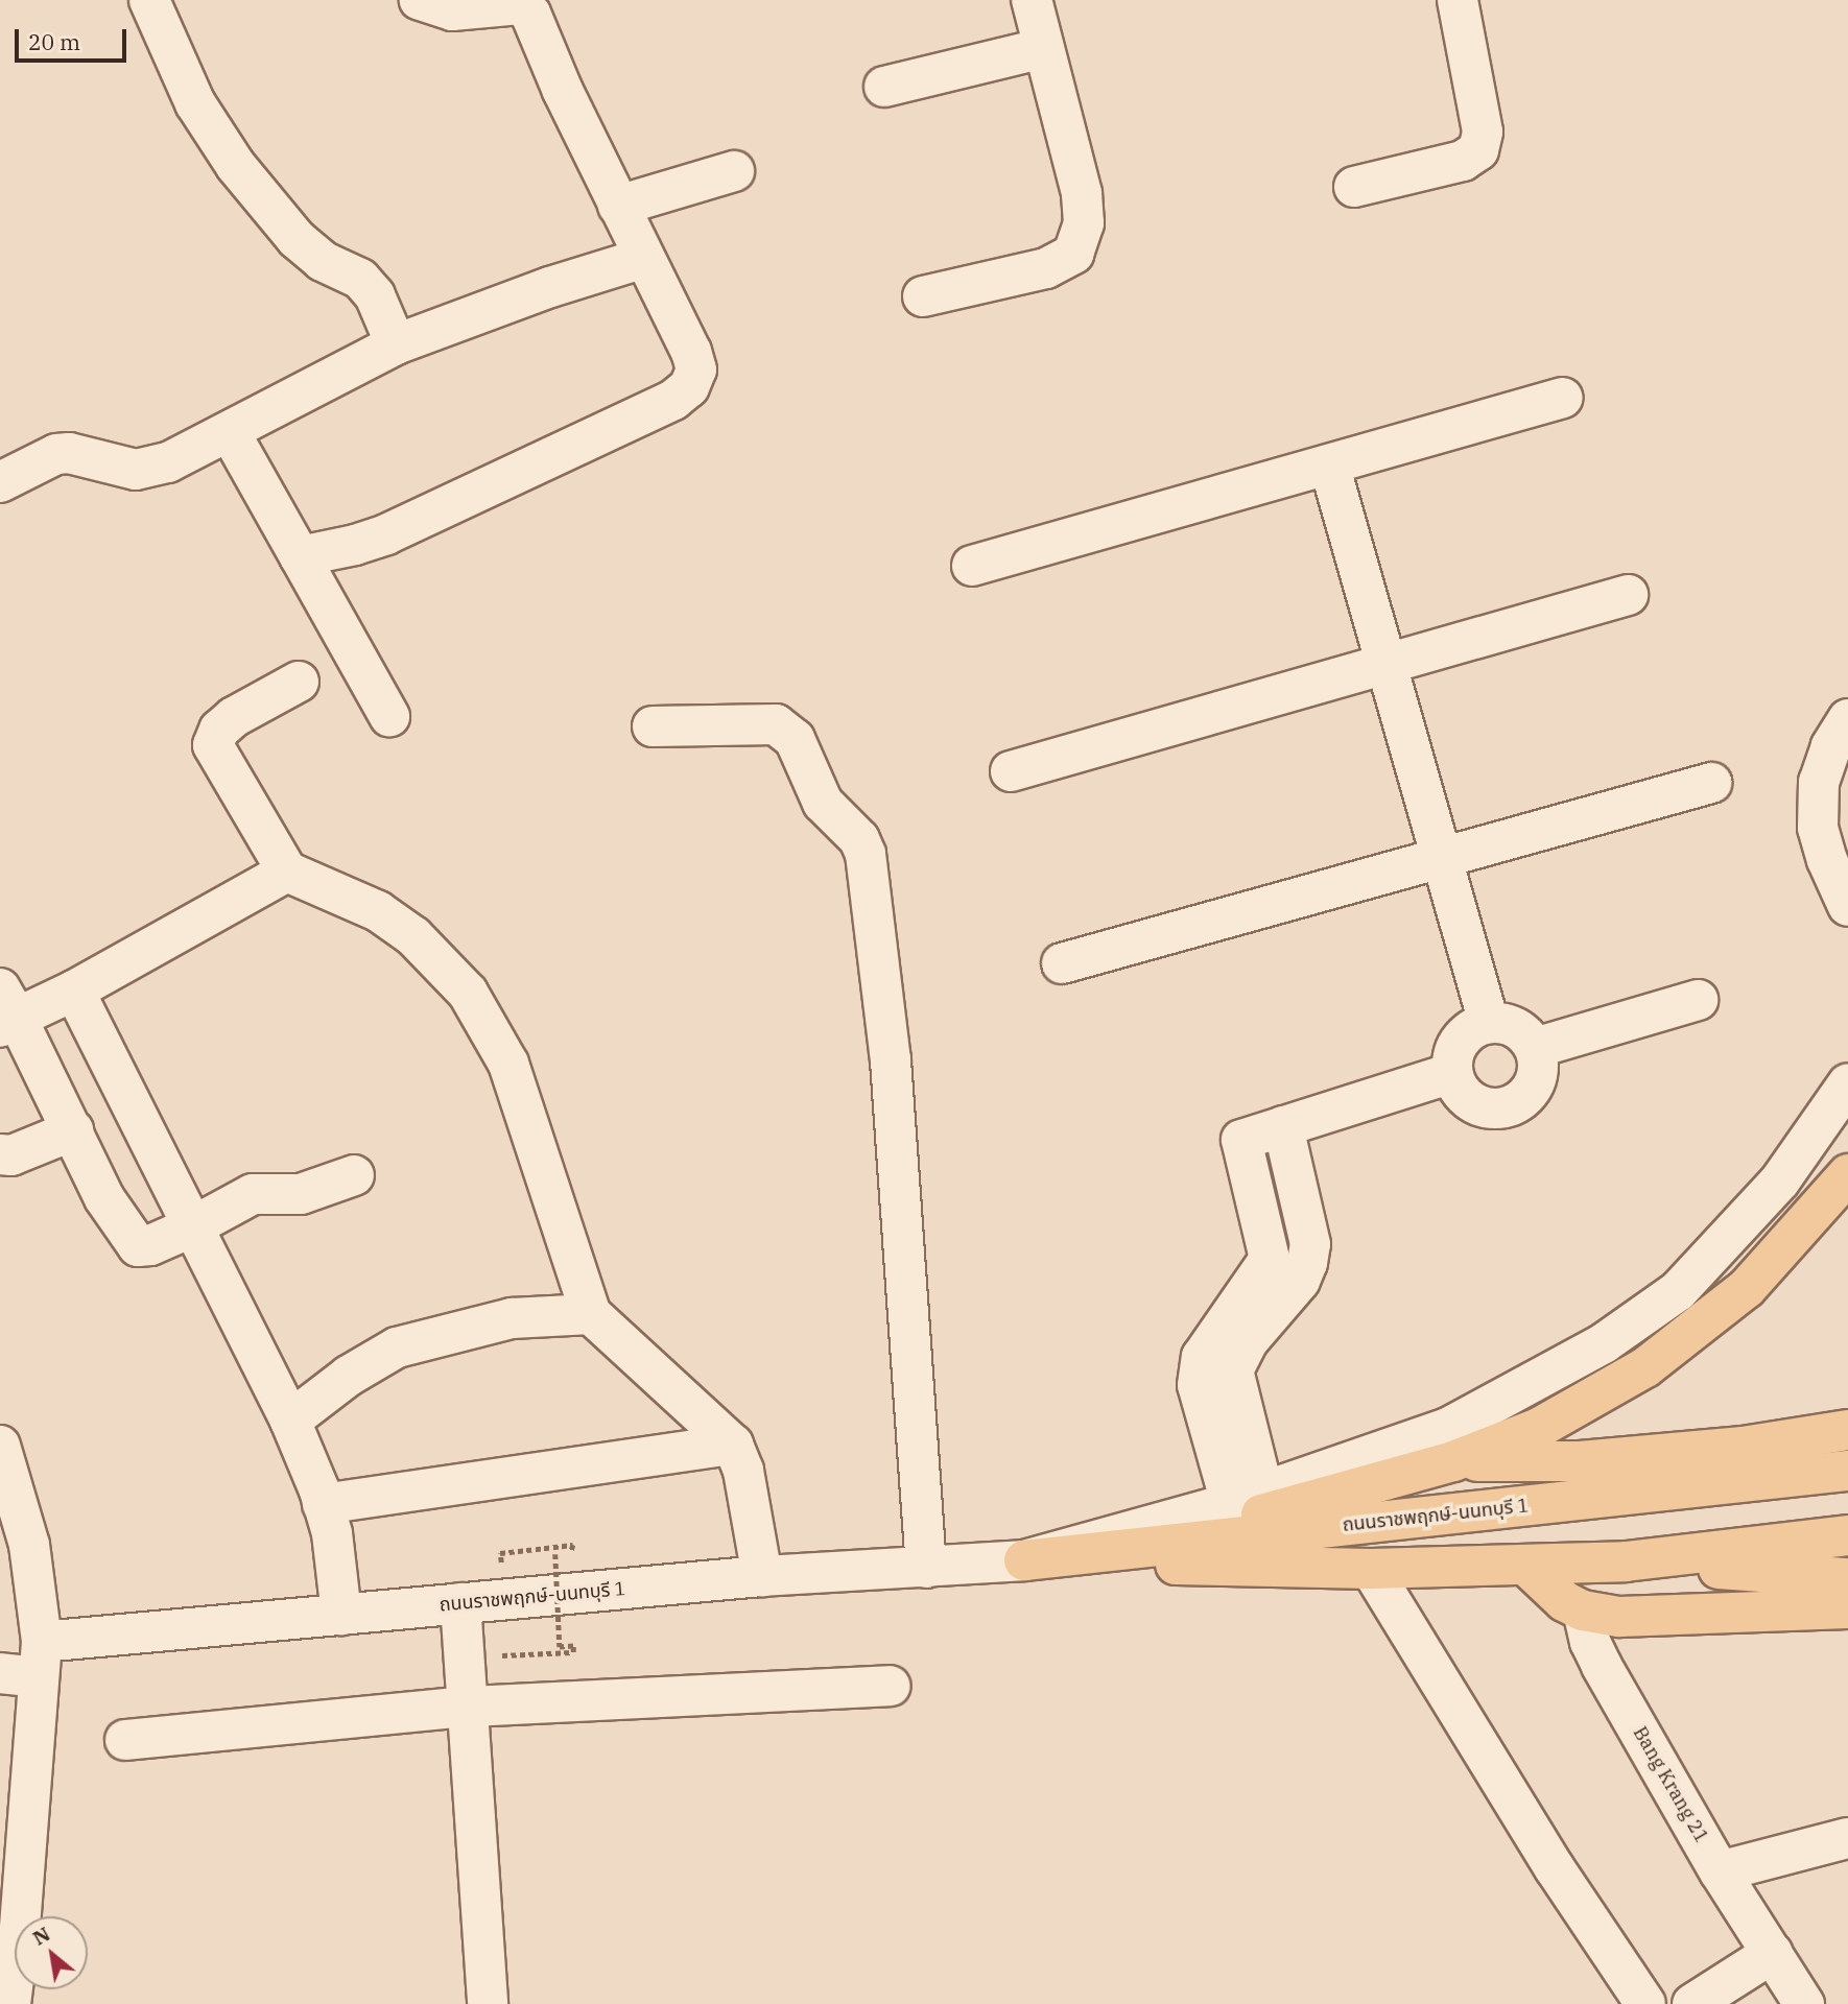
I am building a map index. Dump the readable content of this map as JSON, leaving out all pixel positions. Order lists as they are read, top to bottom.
{
  "streets": {
    "main road": ["ถนนราชพฤกษ์-นนทบุรี 1"],
    "street": ["Bang Krang 21"]
  },
  "scale_bar": "20 m",
  "north": "top left"
}
